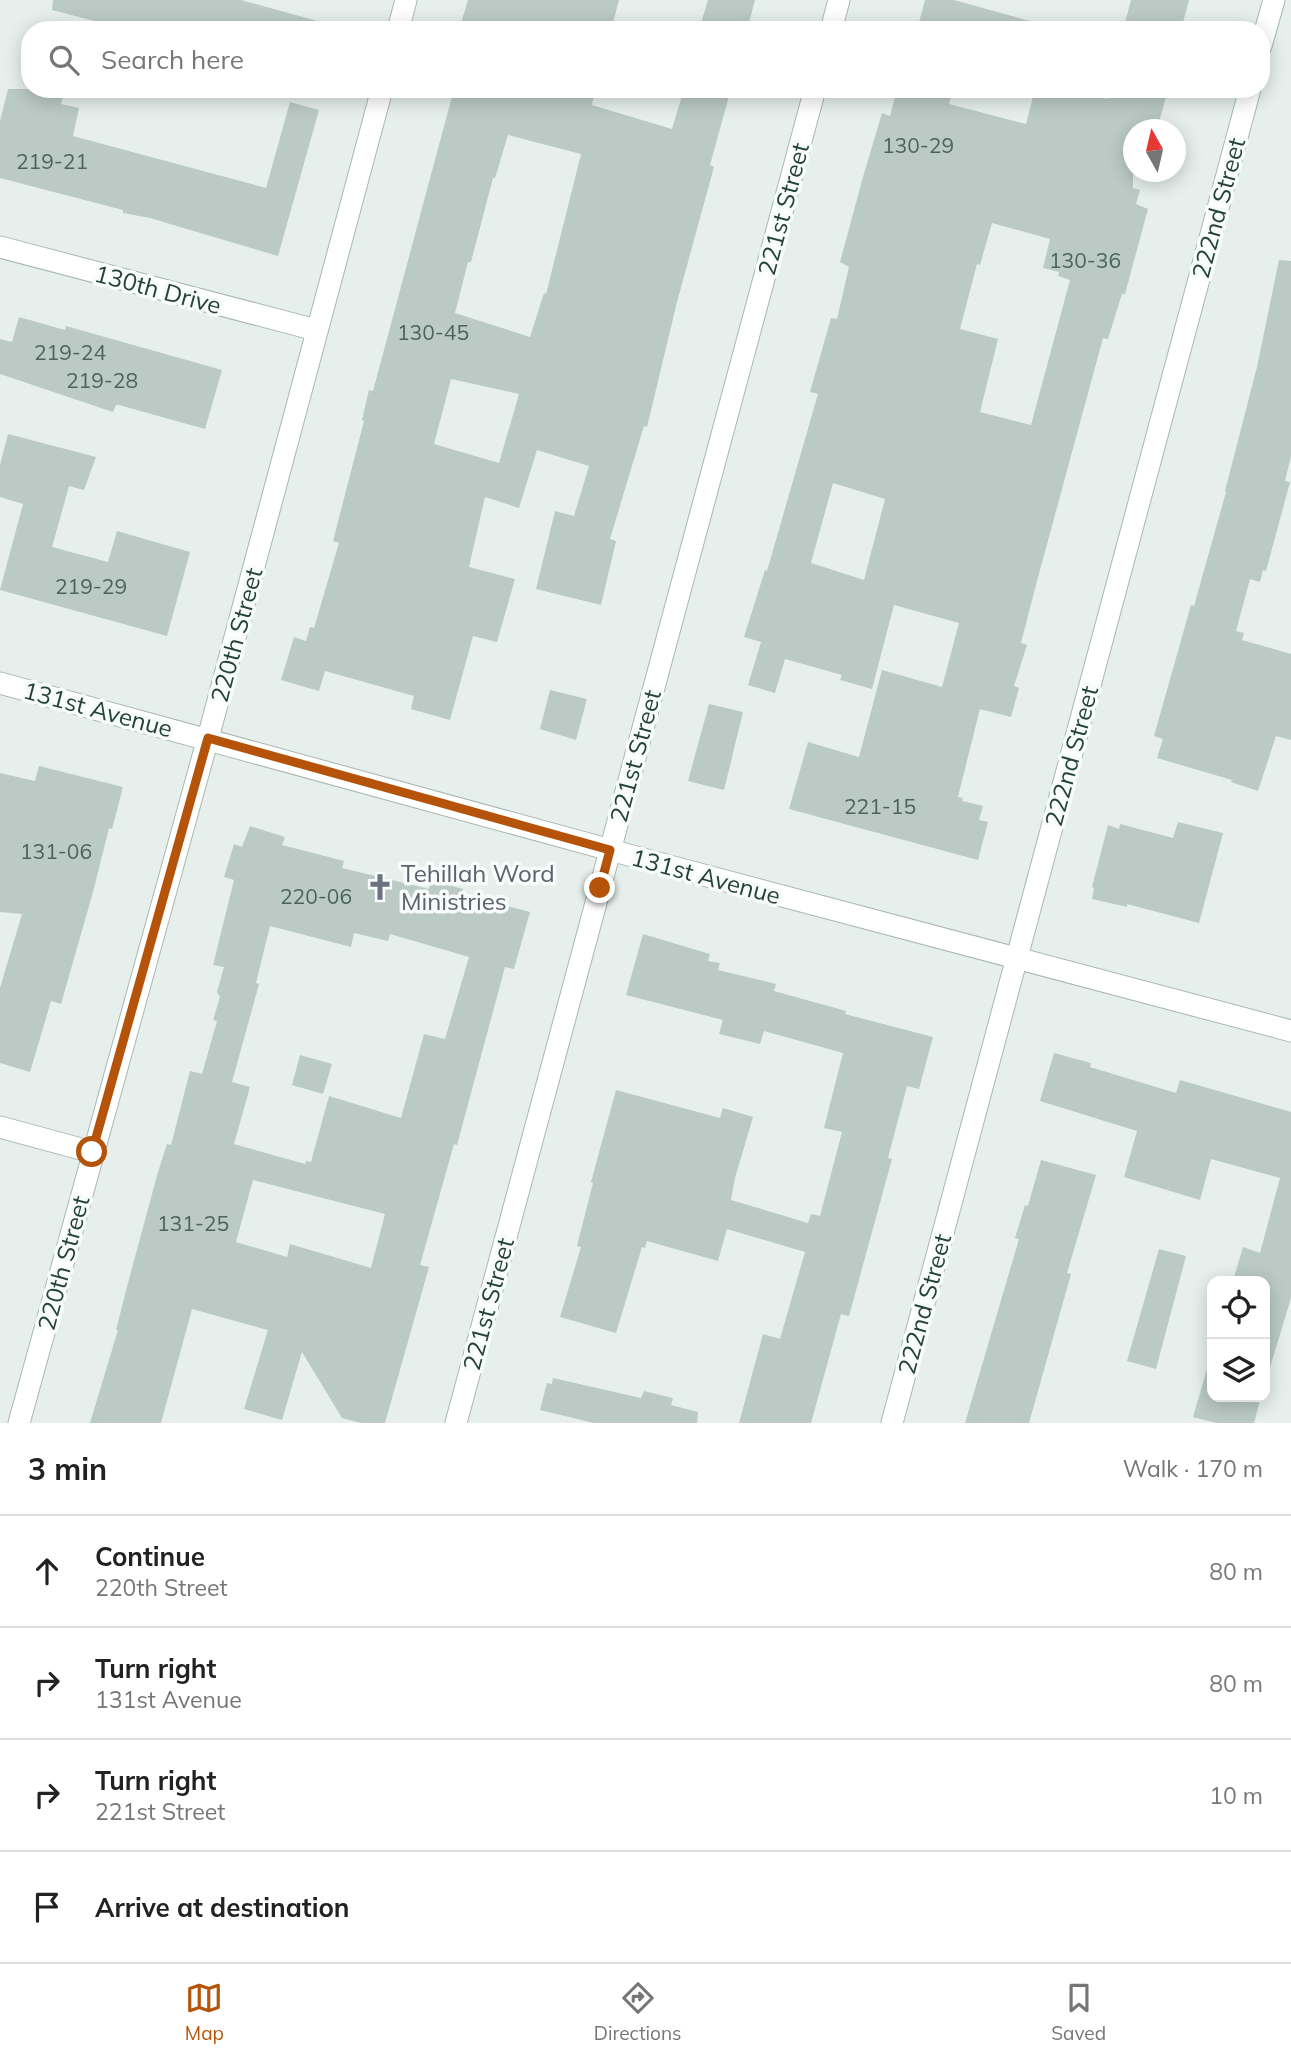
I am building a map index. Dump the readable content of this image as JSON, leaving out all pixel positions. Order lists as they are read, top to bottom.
{
  "streets": {
    "street": [
      "222nd Street",
      "221st Street",
      "130th Drive",
      "220th Street",
      "131st Avenue"
    ]
  },
  "crossings": [
    ["222nd Street", "131st Avenue"],
    ["221st Street", "131st Avenue"],
    ["130th Drive", "220th Street"],
    ["220th Street", "131st Avenue"]
  ],
  "places": {
    "church": ["Tehillah Word Ministries"]
  },
  "house_numbers": [
    "130-29",
    "219-21",
    "130-36",
    "130-45",
    "219-24",
    "219-28",
    "219-29",
    "221-15",
    "131-06",
    "220-06",
    "131-25"
  ],
  "north": "top",
  "page": {
    "search": "Search here",
    "heading": ["3 min", "Walk · 170 m"],
    "list": [
      ["Continue", "220th Street", "80 m"],
      ["Turn right", "131st Avenue", "80 m"],
      ["Turn right", "221st Street", "10 m"],
      "Arrive at destination"
    ],
    "nav": ["Map", "Directions", "Saved"]
  }
}
